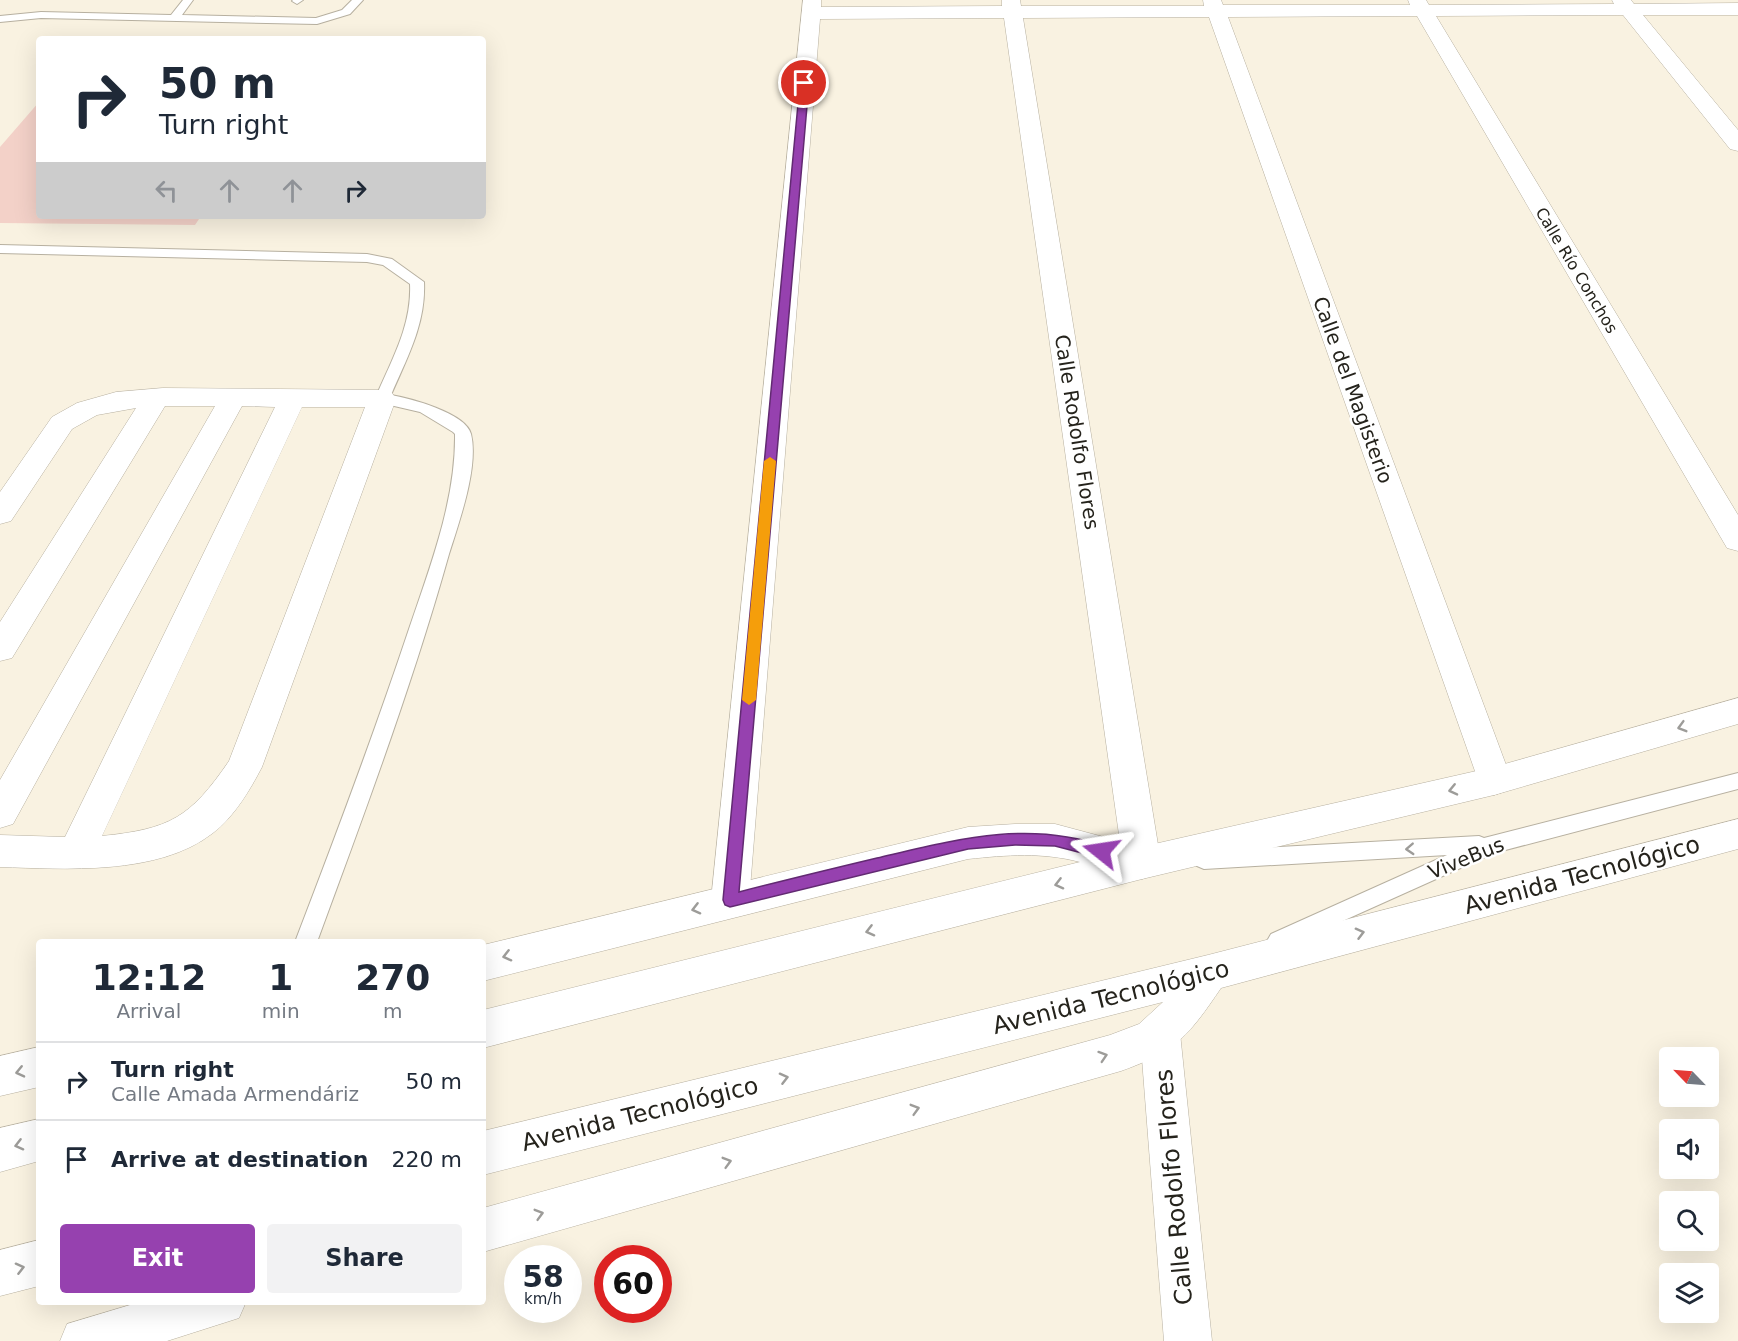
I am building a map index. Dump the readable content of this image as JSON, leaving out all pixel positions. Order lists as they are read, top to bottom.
{
  "streets": {
    "street": [
      "Calle Río Conchos",
      "Calle del Magisterio",
      "Calle Rodolfo Flores",
      "Avenida Tecnológico"
    ],
    "lane": ["ViveBus"]
  },
  "crossings": [
    ["ViveBus", "Avenida Tecnológico"]
  ],
  "north": "top left",
  "page": {
    "turn": ["50 m", "Turn right"],
    "eta": [
      "12:12",
      "Arrival",
      "1",
      "min",
      "270",
      "m"
    ],
    "list": [
      {
        "name": "Turn right",
        "note": "Calle Amada Armendáriz",
        "value": "50 m"
      },
      {
        "name": "Arrive at destination",
        "value": "220 m"
      }
    ],
    "buttons": ["Exit", "Share"],
    "speed": "58 km/h",
    "limit": "60"
  }
}
